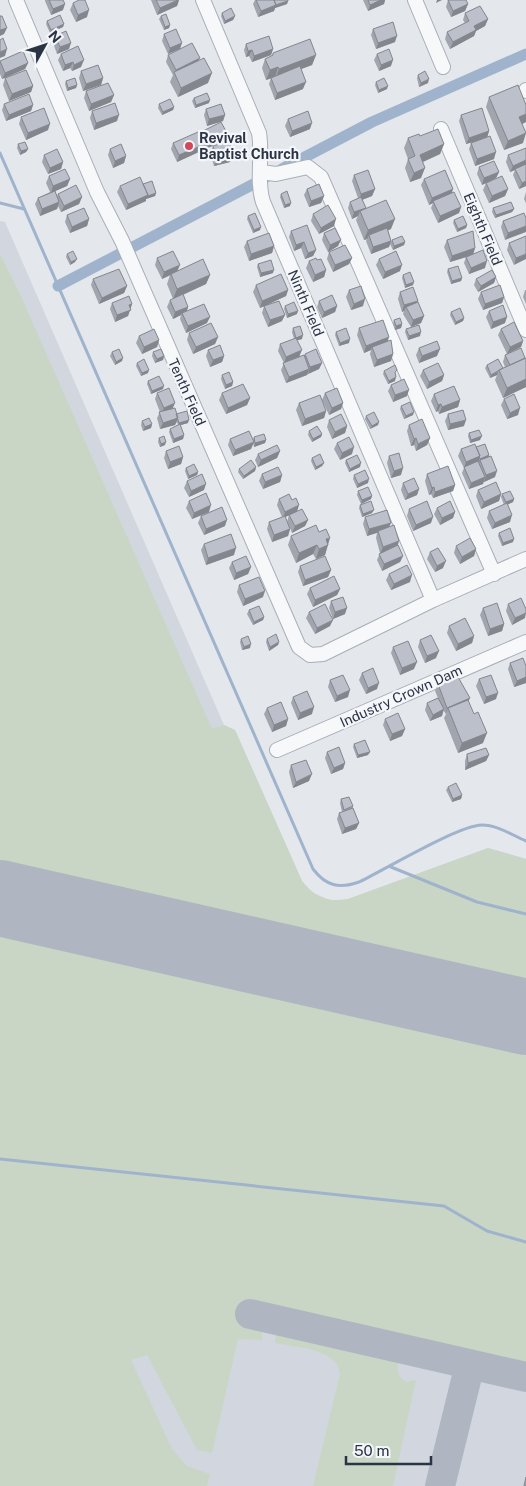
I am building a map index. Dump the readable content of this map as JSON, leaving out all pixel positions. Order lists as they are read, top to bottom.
{
  "streets": {
    "street": [
      "Eighth Field",
      "Ninth Field",
      "Tenth Field",
      "Industry Crown Dam"
    ]
  },
  "crossings": [
    ["Ninth Field", "Tenth Field"]
  ],
  "places": ["Revival Baptist Church"],
  "scale_bar": "50 m",
  "north": "top right"
}
